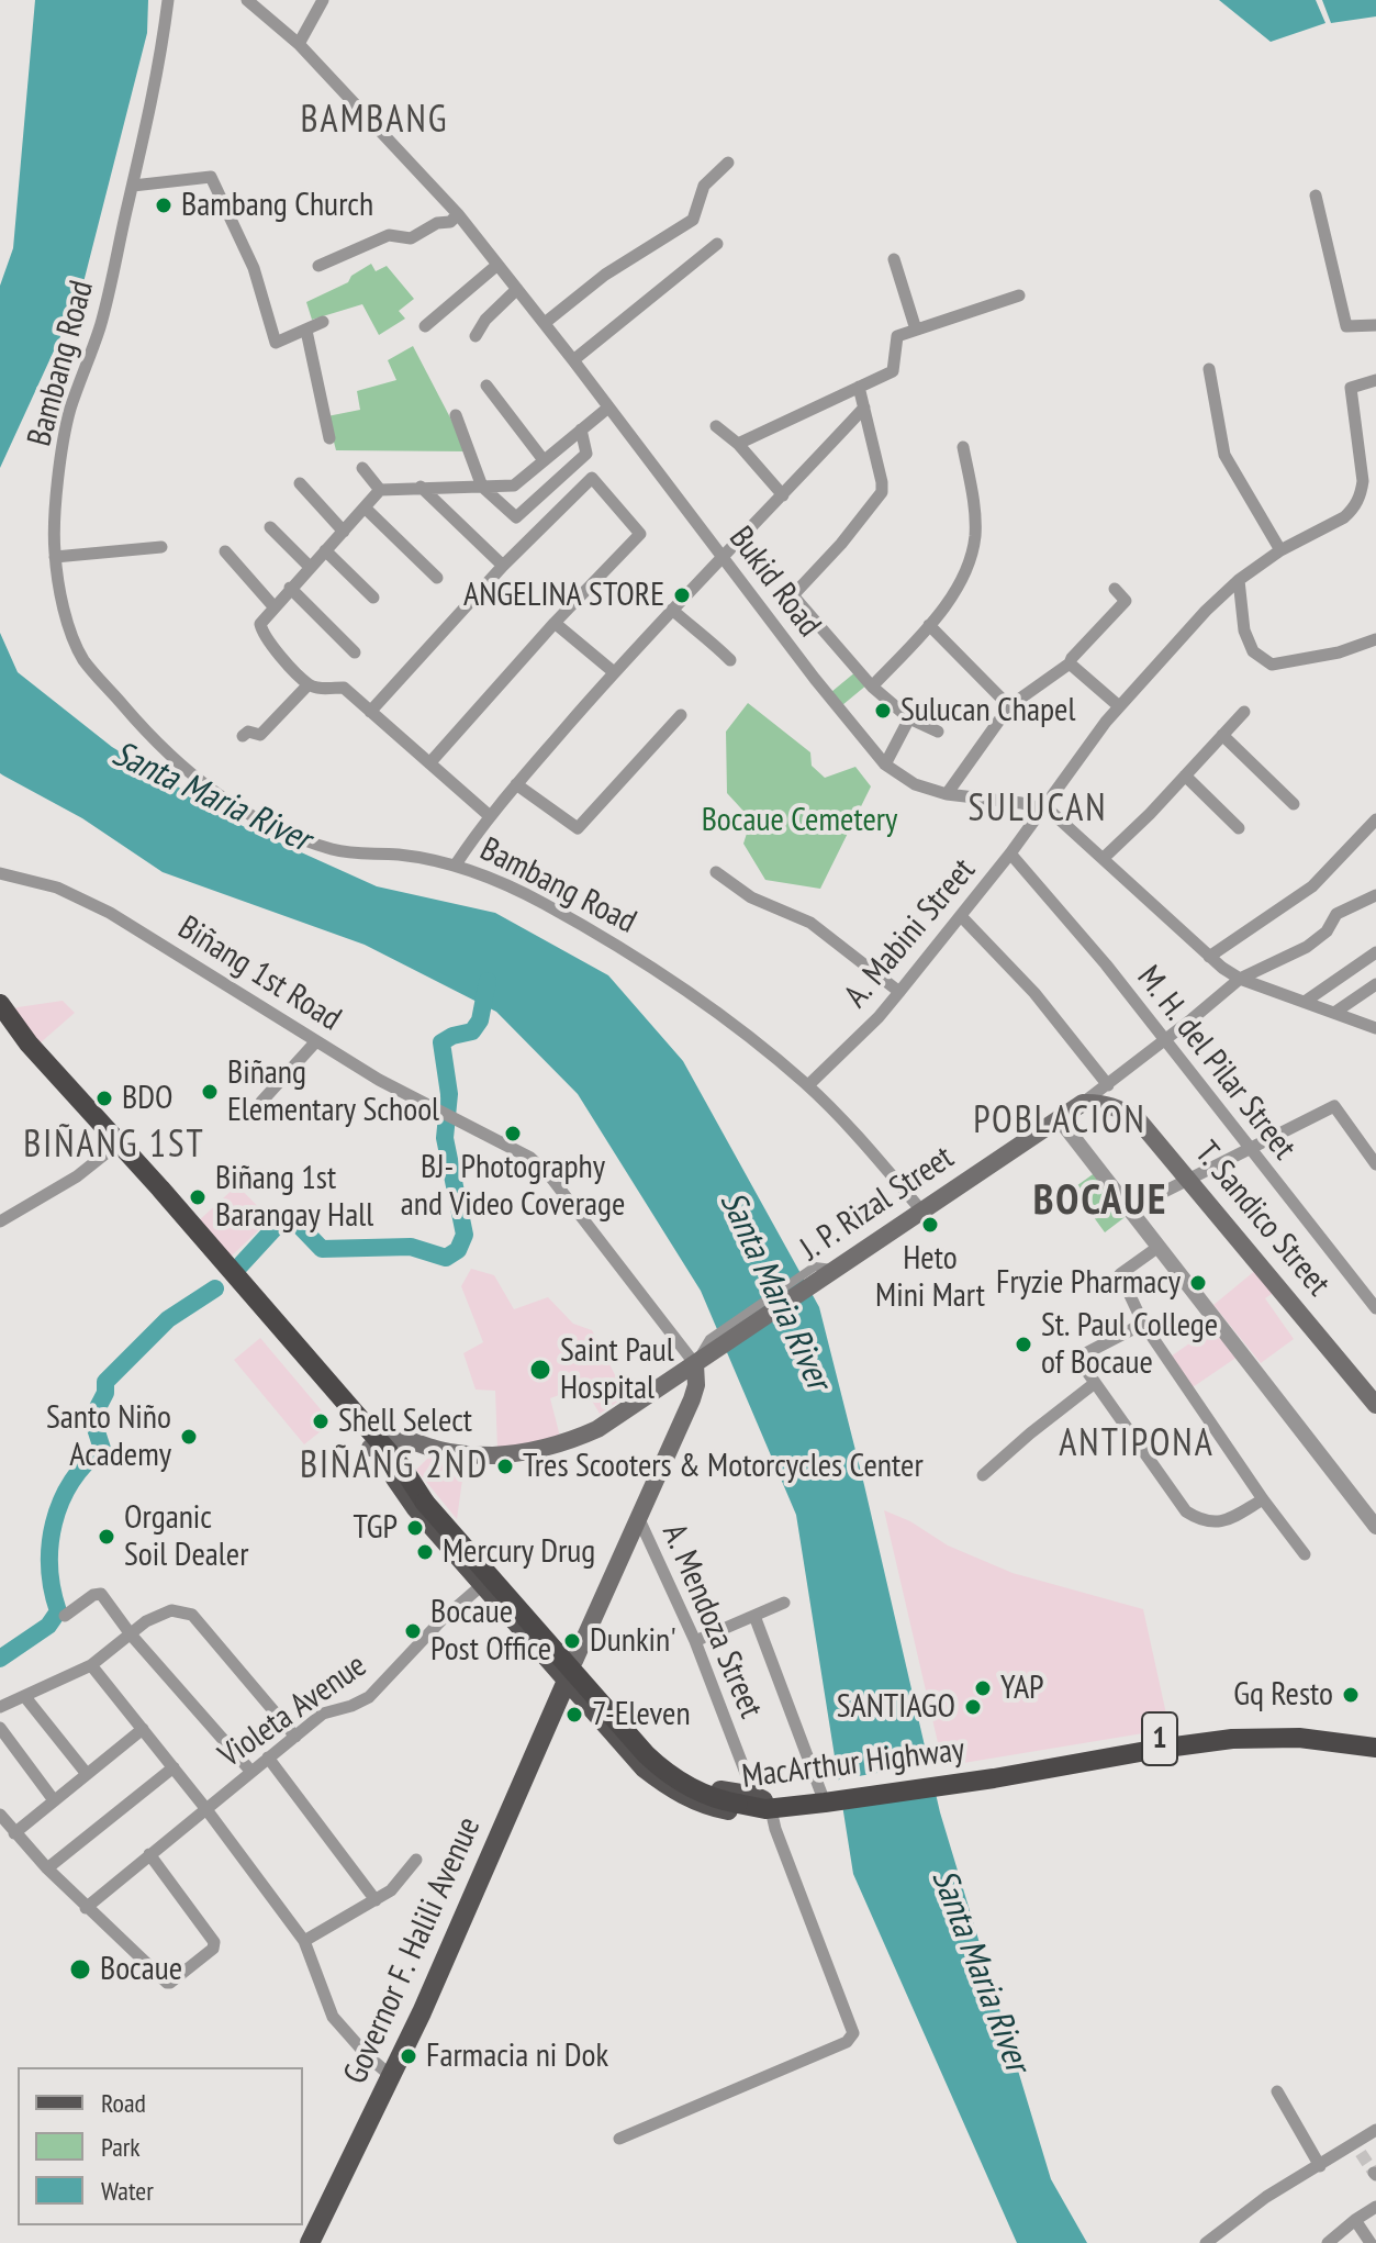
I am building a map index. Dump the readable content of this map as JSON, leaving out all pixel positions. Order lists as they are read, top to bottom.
{
  "streets": {
    "highway": ["1", "MacArthur Highway"],
    "main road": ["J. P. Rizal Street", "T. Sandico Street", "Governor F. Halili Avenue"],
    "street": [
      "Bambang Road",
      "Bukid Road",
      "A. Mabini Street",
      "Biñang 1st Road",
      "M. H. del Pilar Street",
      "A. Mendoza Street",
      "Violeta Avenue"
    ]
  },
  "crossings": [
    ["Bambang Road", "A. Mabini Street"],
    ["Bambang Road", "J. P. Rizal Street"],
    ["Bukid Road", "A. Mabini Street"],
    ["A. Mabini Street", "M. H. del Pilar Street"],
    ["Biñang 1st Road", "J. P. Rizal Street"],
    ["Biñang 1st Road", "Governor F. Halili Avenue"],
    ["J. P. Rizal Street", "T. Sandico Street"],
    ["J. P. Rizal Street", "MacArthur Highway"],
    ["J. P. Rizal Street", "Governor F. Halili Avenue"],
    ["A. Mendoza Street", "1"],
    ["A. Mendoza Street", "MacArthur Highway"],
    ["A. Mendoza Street", "Governor F. Halili Avenue"],
    ["Violeta Avenue", "MacArthur Highway"],
    ["1", "MacArthur Highway"],
    ["MacArthur Highway", "Governor F. Halili Avenue"]
  ],
  "districts": [
    "BAMBANG",
    "SULUCAN",
    "POBLACION",
    "BIÑANG 1ST",
    "BOCAUE",
    "ANTIPONA",
    "BIÑANG 2ND"
  ],
  "water": ["Santa Maria River"],
  "parks": ["Bocaue Cemetery"],
  "places": [
    "Bambang Church",
    "ANGELINA STORE",
    "Sulucan Chapel",
    "Biñang Elementary School",
    "BDO",
    "BJ- Photography and Video Coverage",
    "Biñang 1st Barangay Hall",
    "Heto Mini Mart",
    "Fryzie Pharmacy",
    "St. Paul College of Bocaue",
    "Saint Paul Hospital",
    "Shell Select",
    "Santo Niño Academy",
    "Tres Scooters & Motorcycles Center",
    "TGP",
    "Organic Soil Dealer",
    "Mercury Drug",
    "Bocaue Post Office",
    "Dunkin'",
    "YAP",
    "Gq Resto",
    "SANTIAGO",
    "7-Eleven",
    "Bocaue",
    "Farmacia ni Dok"
  ],
  "legend": ["Road", "Park", "Water"]
}
